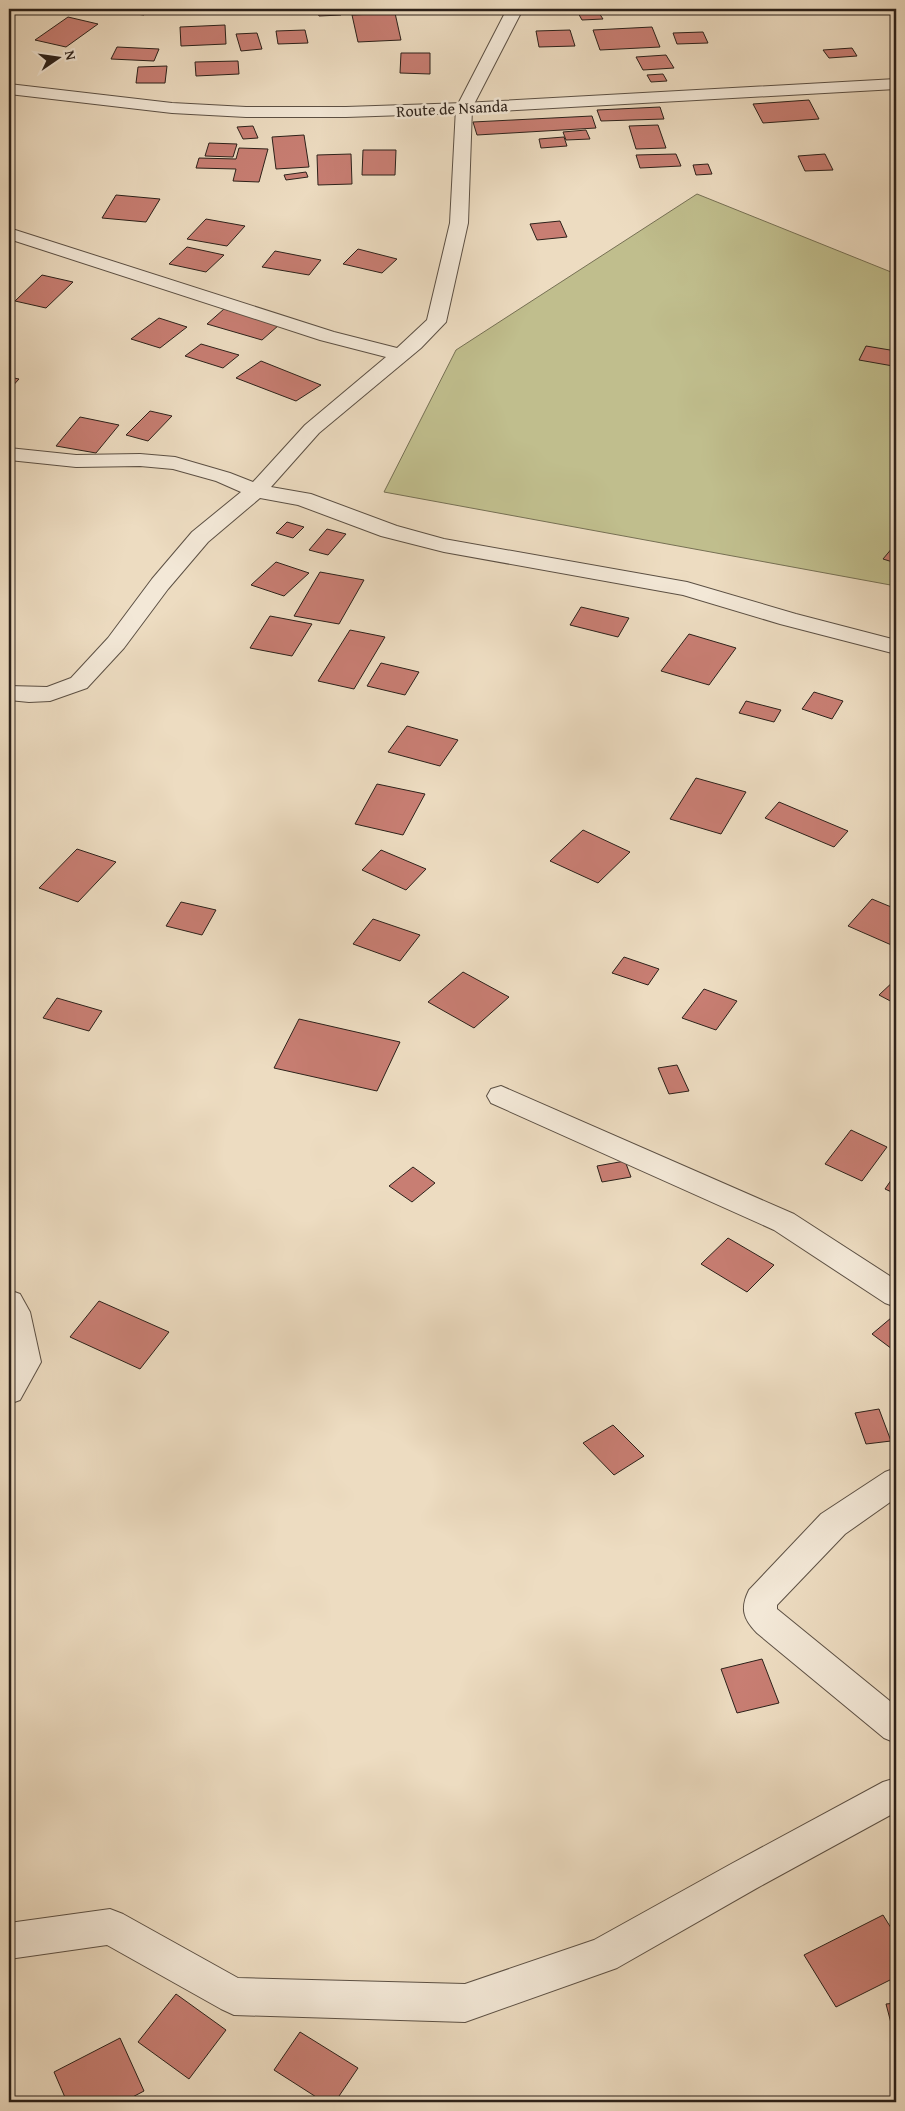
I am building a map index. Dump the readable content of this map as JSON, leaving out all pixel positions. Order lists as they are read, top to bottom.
{
  "streets": {
    "street": ["Route de Nsanda"]
  },
  "north": "right"
}
